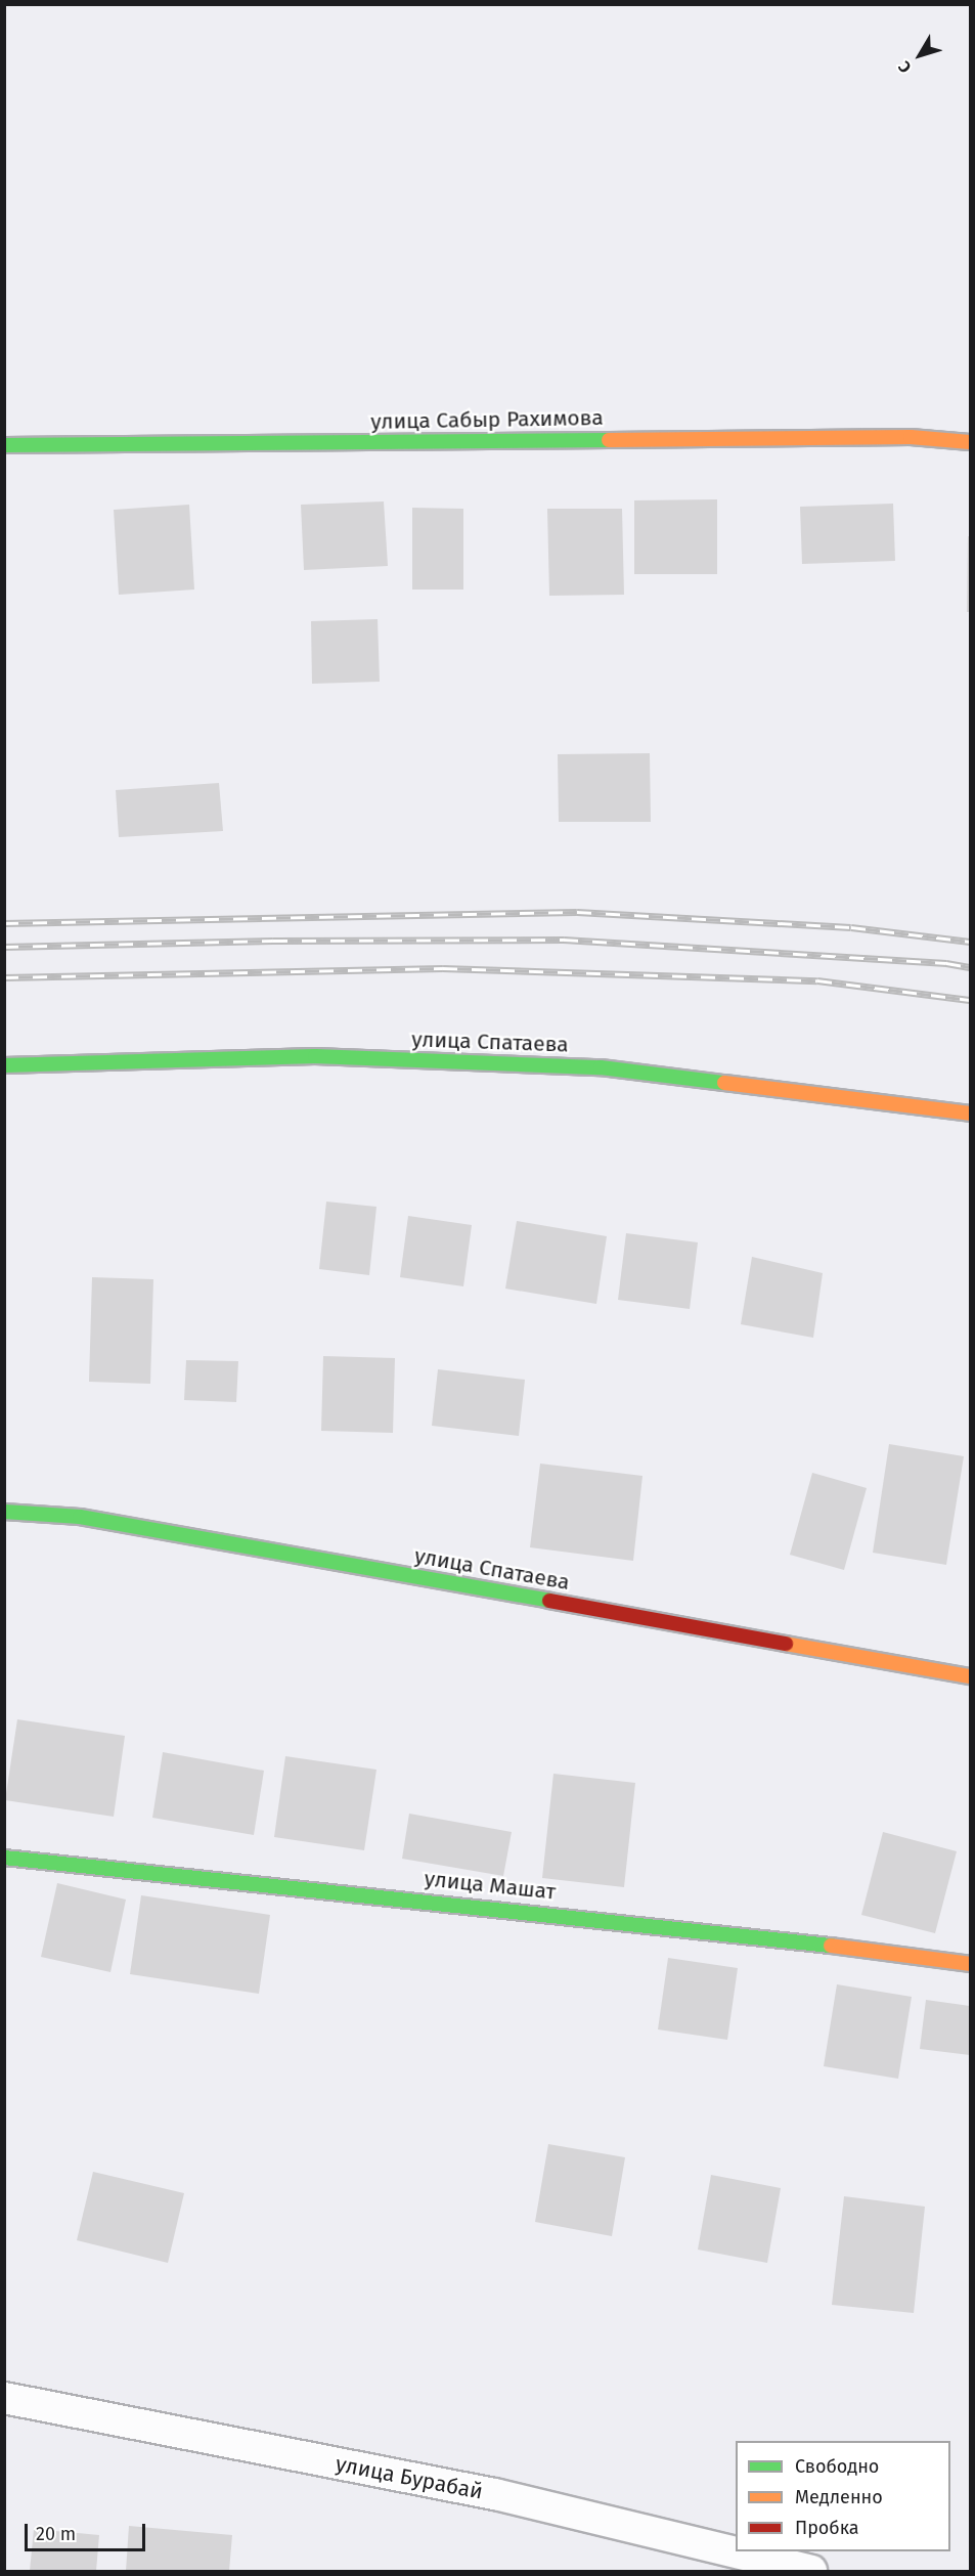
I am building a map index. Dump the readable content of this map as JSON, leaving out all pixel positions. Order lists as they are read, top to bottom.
{
  "streets": {
    "street": [
      "улица Сабыр Рахимова",
      "улица Спатаева",
      "улица Машат",
      "улица Бурабай"
    ]
  },
  "legend": ["Свободно", "Медленно", "Пробка"],
  "scale_bar": "20 m",
  "north": "bottom left"
}
